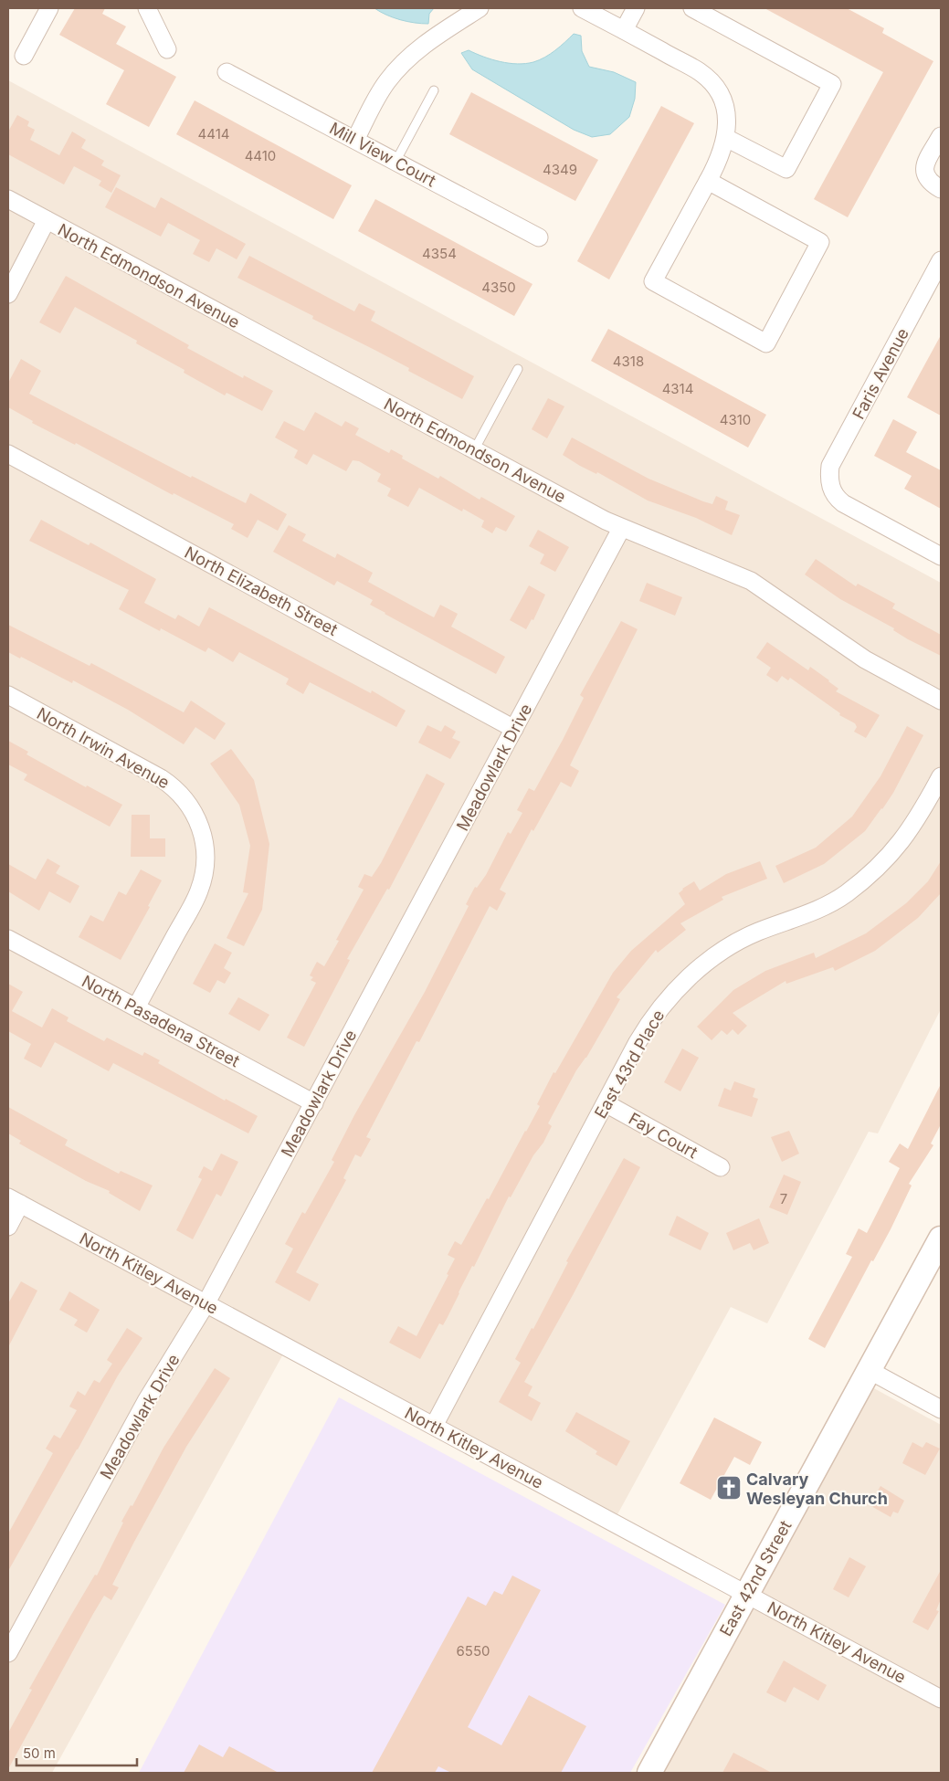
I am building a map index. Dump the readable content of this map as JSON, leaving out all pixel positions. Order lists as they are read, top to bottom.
{
  "streets": {
    "street": [
      "Mill View Court",
      "North Edmondson Avenue",
      "Faris Avenue",
      "North Elizabeth Street",
      "North Irwin Avenue",
      "Meadowlark Drive",
      "North Pasadena Street",
      "East 43rd Place",
      "Fay Court",
      "North Kitley Avenue",
      "East 42nd Street"
    ]
  },
  "crossings": [
    ["North Edmondson Avenue", "Meadowlark Drive"],
    ["North Elizabeth Street", "Meadowlark Drive"],
    ["North Irwin Avenue", "North Pasadena Street"],
    ["Meadowlark Drive", "North Pasadena Street"],
    ["Meadowlark Drive", "North Kitley Avenue"],
    ["East 43rd Place", "Fay Court"],
    ["East 43rd Place", "North Kitley Avenue"],
    ["North Kitley Avenue", "East 42nd Street"]
  ],
  "places": {
    "church": ["Calvary Wesleyan Church"]
  },
  "house_numbers": [
    "4414",
    "4410",
    "4349",
    "4354",
    "4350",
    "4318",
    "4314",
    "4310",
    "7",
    "6550"
  ],
  "scale_bar": "50 m"
}
